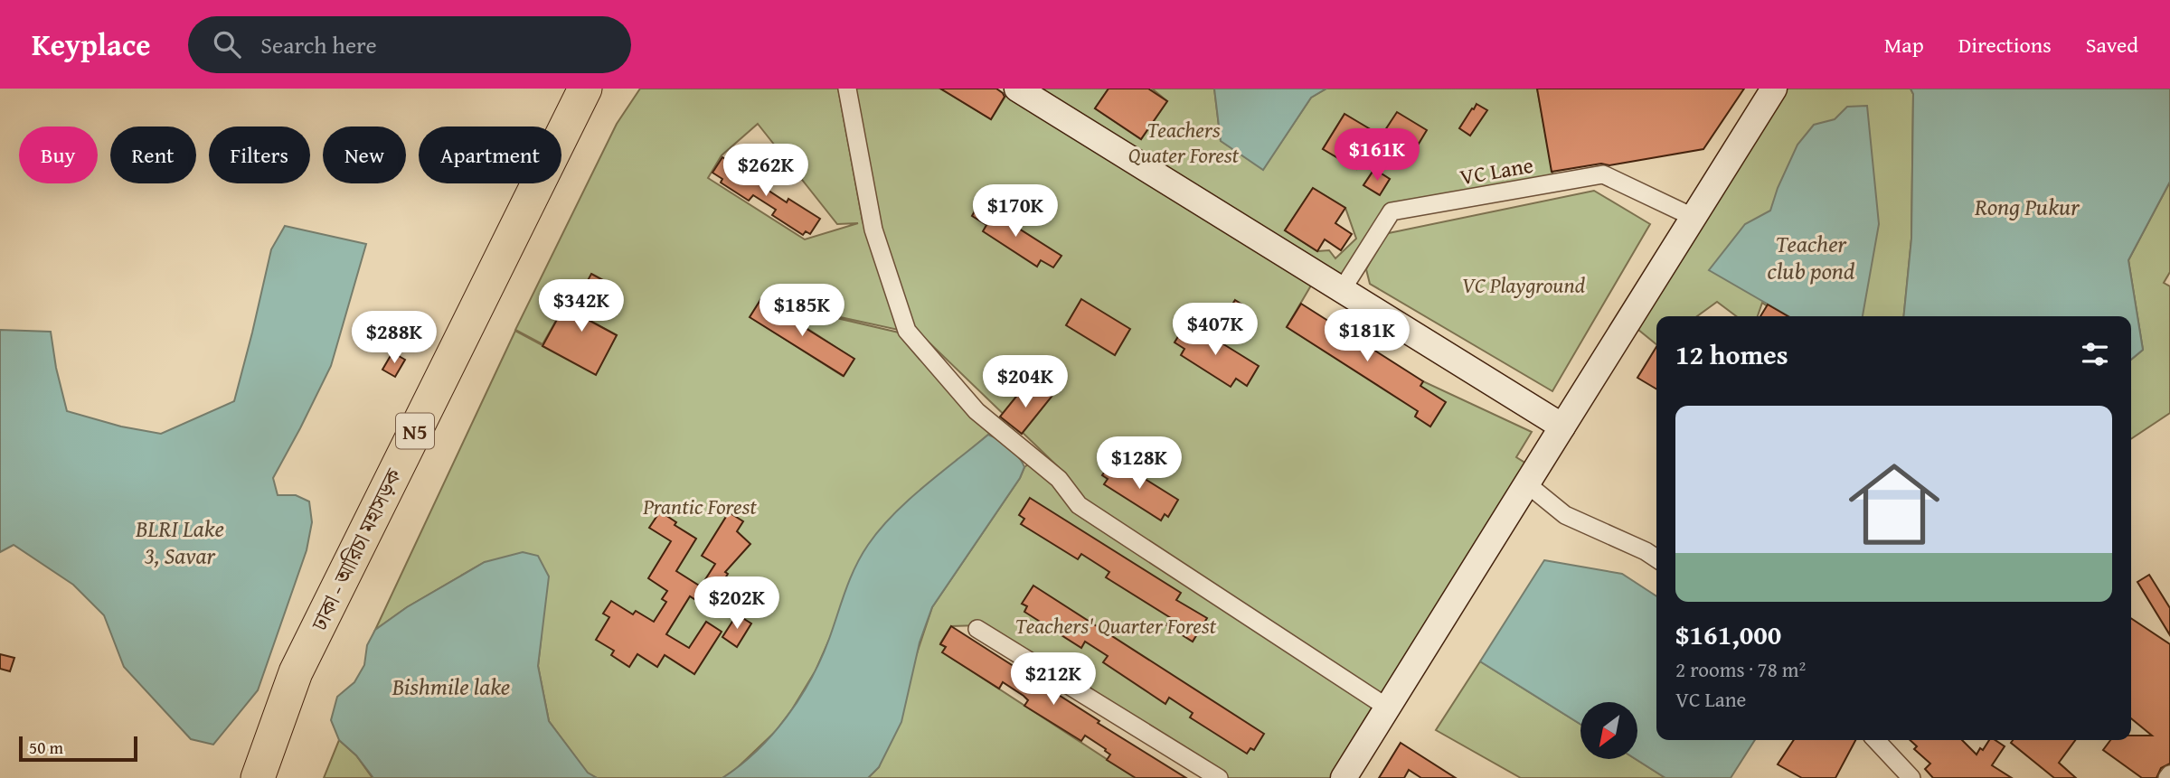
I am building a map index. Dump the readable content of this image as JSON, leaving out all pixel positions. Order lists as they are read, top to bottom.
{
  "streets": {
    "highway": ["N5", "ঢাকা - আরিচা মহাসড়ক"],
    "street": ["VC Lane"]
  },
  "water": [
    "Rong Pukur",
    "Teacher club pond",
    "BLRI Lake 3, Savar",
    "Bishmile lake"
  ],
  "parks": [
    "Teachers Quater Forest",
    "VC Playground",
    "Prantic Forest",
    "Teachers' Quarter Forest"
  ],
  "scale_bar": "50 m",
  "north": "bottom left",
  "page": {
    "header": "Keyplace",
    "search": "Search here",
    "nav": ["Map", "Directions", "Saved"],
    "chip": [
      "Buy",
      "Rent",
      "Filters",
      "New",
      "Apartment"
    ],
    "price": [
      "$161K",
      "$262K",
      "$170K",
      "$342K",
      "$185K",
      "$407K",
      "$181K",
      "$288K",
      "$204K",
      "$128K",
      "$202K",
      "$212K"
    ],
    "heading": "12 homes",
    "list": [
      {
        "name": "$161,000",
        "note": "2 rooms · 78 m² · VC Lane"
      }
    ],
    "scale": "50 m"
  }
}
